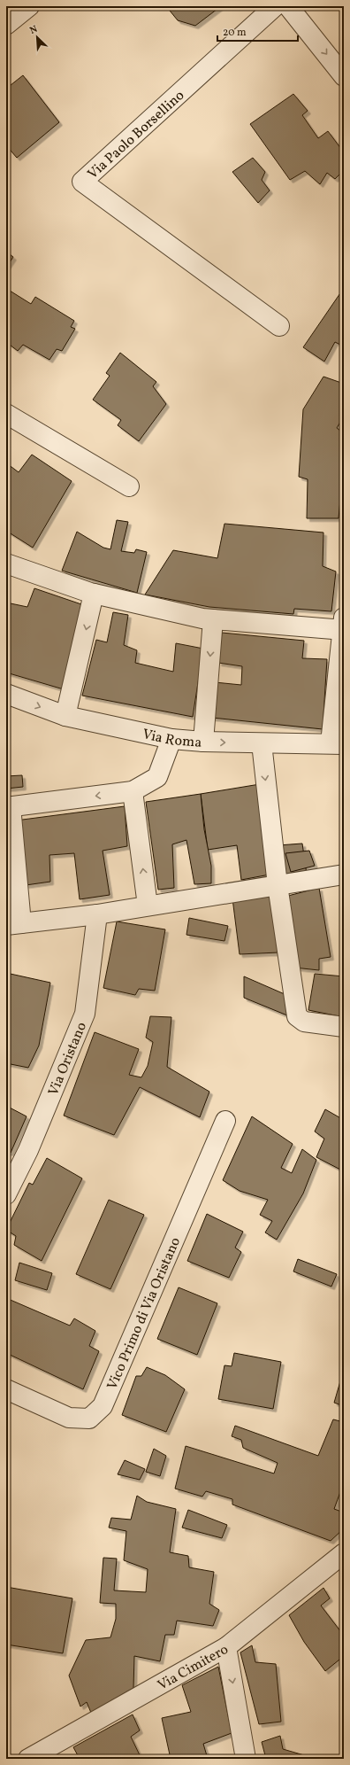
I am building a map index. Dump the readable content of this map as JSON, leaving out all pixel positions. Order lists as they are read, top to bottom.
{
  "streets": {
    "street": [
      "Via Paolo Borsellino",
      "Via Roma",
      "Via Oristano",
      "Vico Primo di Via Oristano",
      "Via Cimitero"
    ]
  },
  "scale_bar": "20 m",
  "north": "top left"
}
